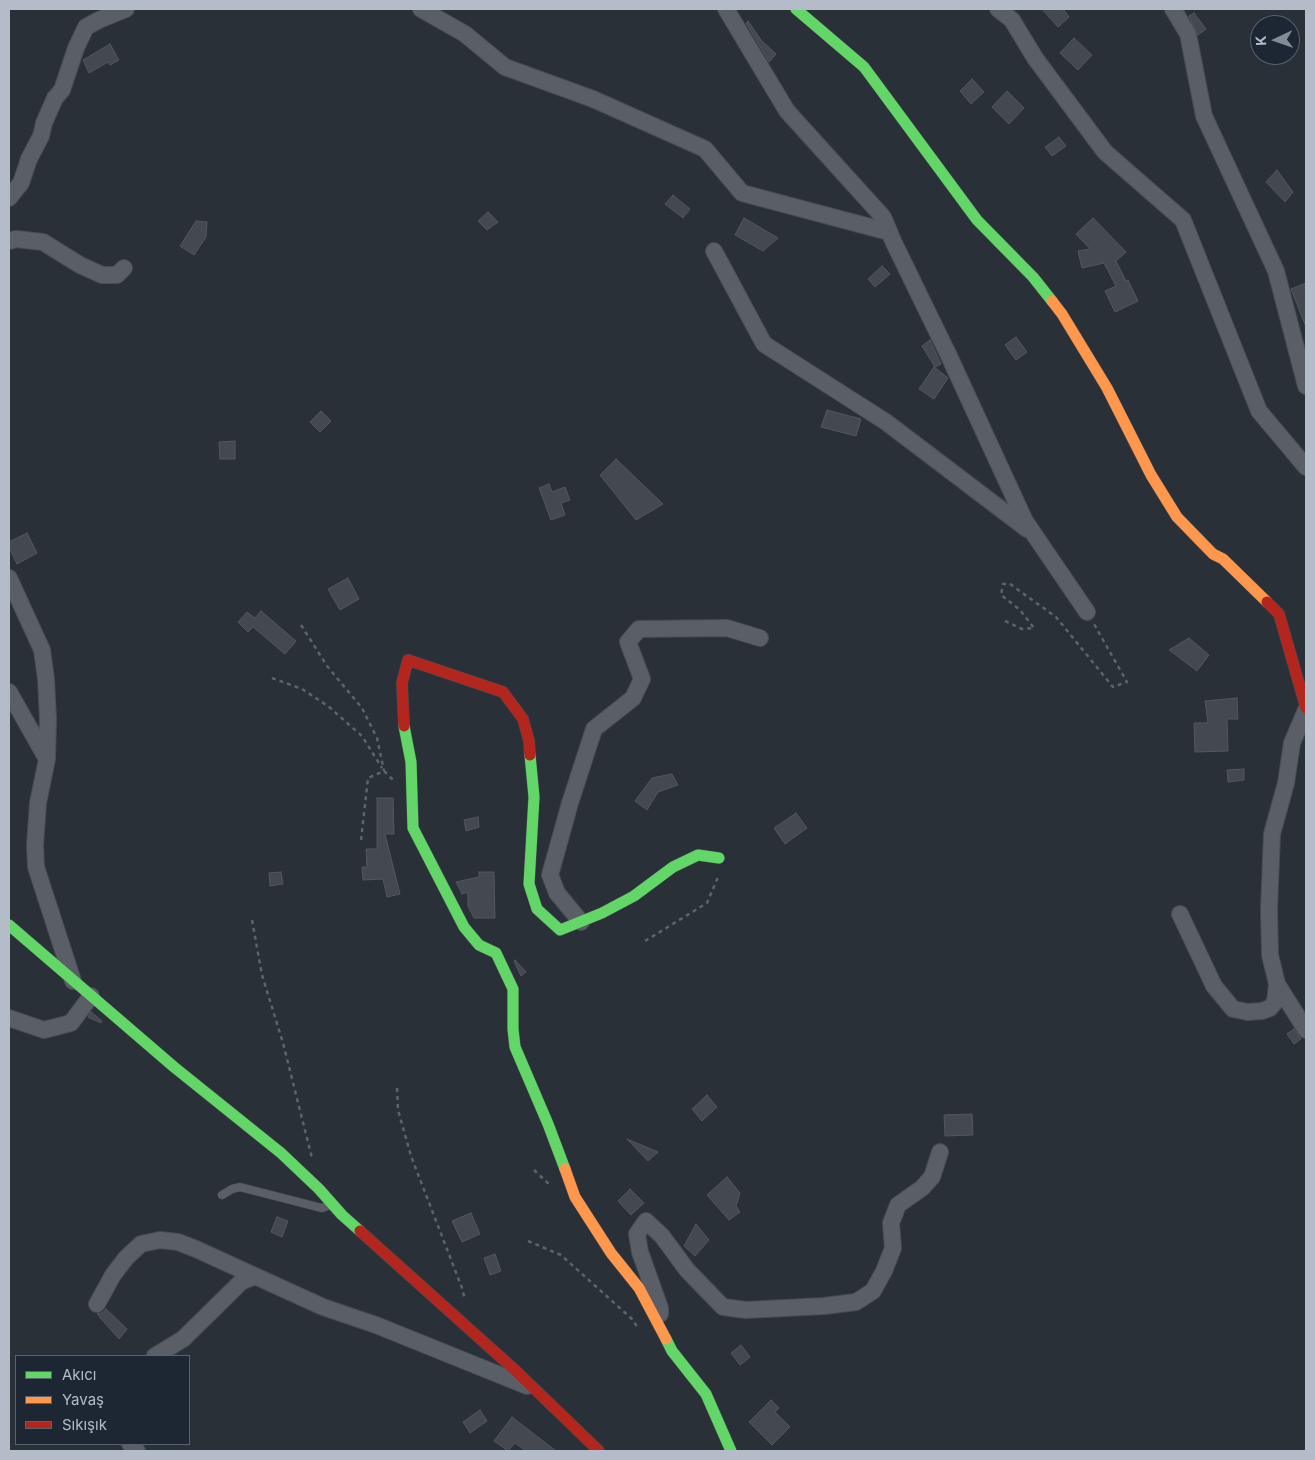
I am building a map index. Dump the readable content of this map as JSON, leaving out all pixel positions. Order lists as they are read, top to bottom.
{
  "legend": ["Akıcı", "Yavaş", "Sıkışık"],
  "north": "left"
}
